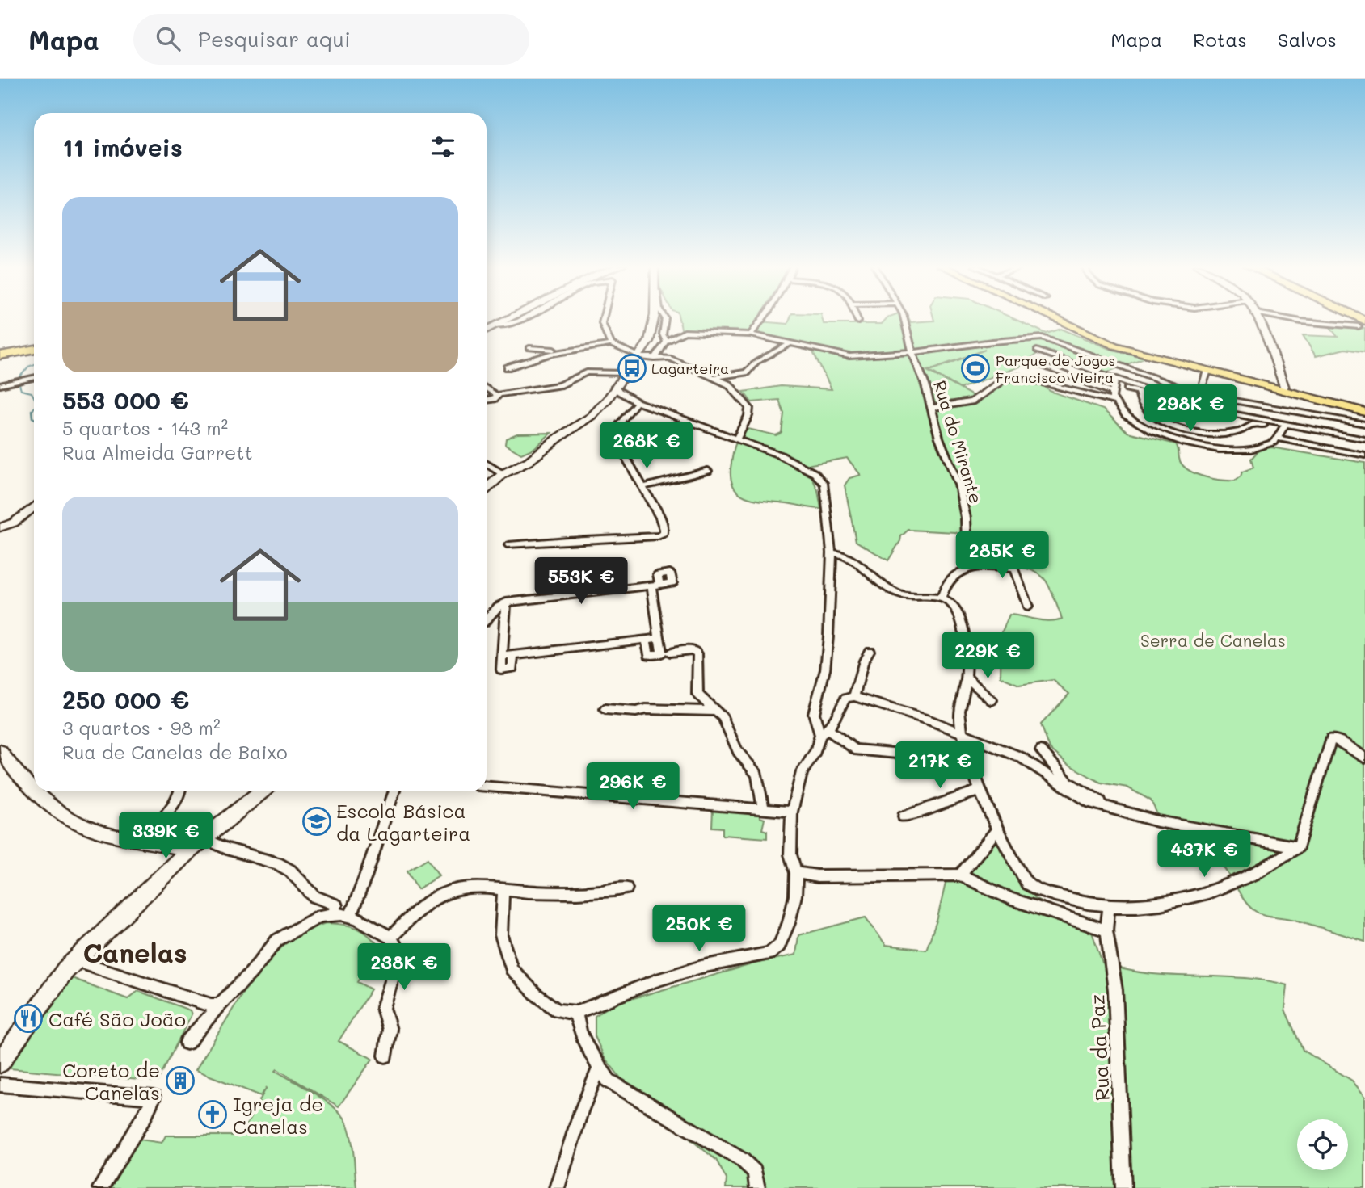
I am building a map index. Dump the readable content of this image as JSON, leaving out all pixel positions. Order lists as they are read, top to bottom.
{
  "streets": {
    "street": ["Rua do Mirante", "Rua da Paz"]
  },
  "districts": ["Canelas"],
  "parks": ["Serra de Canelas"],
  "places": {
    "bus stop": ["Lagarteira"],
    "sports": ["Parque de Jogos Francisco Vieira"],
    "school or university": ["Escola Básica da Lagarteira"],
    "restaurant": ["Café São João"],
    "building": ["Coreto de Canelas"],
    "church": ["Igreja de Canelas"]
  },
  "page": {
    "header": "Mapa",
    "search": "Pesquisar aqui",
    "nav": ["Mapa", "Rotas", "Salvos"],
    "heading": "11 imóveis",
    "list": [
      {
        "name": "553 000 €",
        "note": "5 quartos · 143 m² · Rua Almeida Garrett"
      },
      {
        "name": "250 000 €",
        "note": "3 quartos · 98 m² · Rua de Canelas de Baixo"
      }
    ],
    "price": [
      "298K €",
      "268K €",
      "285K €",
      "553K €",
      "229K €",
      "217K €",
      "296K €",
      "339K €",
      "437K €",
      "250K €",
      "238K €"
    ]
  }
}
